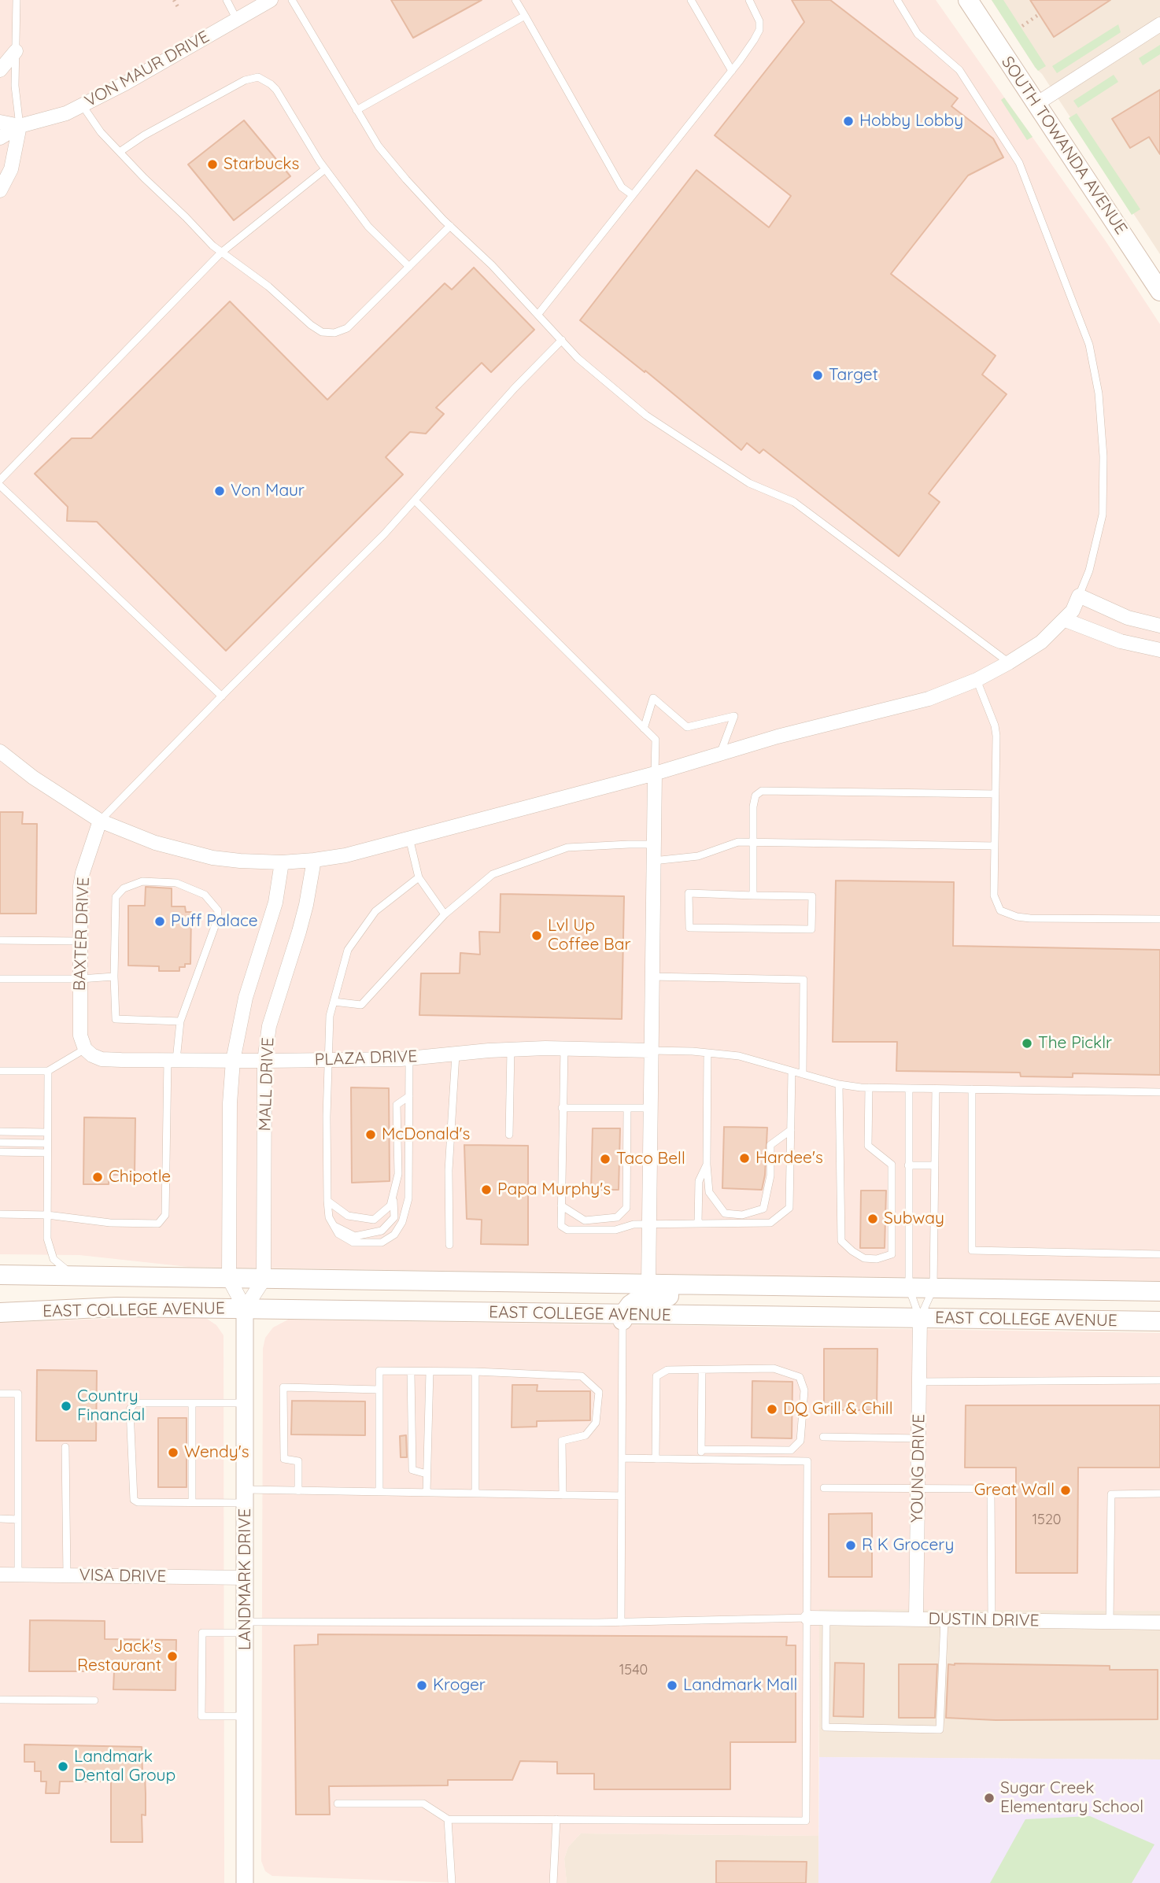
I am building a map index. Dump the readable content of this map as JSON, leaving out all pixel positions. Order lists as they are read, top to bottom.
{
  "streets": {
    "main road": ["SOUTH TOWANDA AVENUE", "EAST COLLEGE AVENUE"],
    "street": [
      "VON MAUR DRIVE",
      "BAXTER DRIVE",
      "PLAZA DRIVE",
      "MALL DRIVE",
      "YOUNG DRIVE",
      "VISA DRIVE",
      "LANDMARK DRIVE",
      "DUSTIN DRIVE"
    ]
  },
  "crossings": [
    ["BAXTER DRIVE", "PLAZA DRIVE"],
    ["PLAZA DRIVE", "MALL DRIVE"],
    ["MALL DRIVE", "EAST COLLEGE AVENUE"],
    ["MALL DRIVE", "LANDMARK DRIVE"],
    ["EAST COLLEGE AVENUE", "YOUNG DRIVE"],
    ["EAST COLLEGE AVENUE", "LANDMARK DRIVE"],
    ["YOUNG DRIVE", "DUSTIN DRIVE"],
    ["VISA DRIVE", "LANDMARK DRIVE"]
  ],
  "places": [
    "Hobby Lobby",
    "Starbucks",
    "Target",
    "Von Maur",
    "Puff Palace",
    "Lvl Up Coffee Bar",
    "The Picklr",
    "McDonald's",
    "Hardee's",
    "Taco Bell",
    "Chipotle",
    "Papa Murphy's",
    "Subway",
    "Country Financial",
    "DQ Grill & Chill",
    "Wendy's",
    "Great Wall",
    "R K Grocery",
    "Jack's Restaurant",
    "Kroger",
    "Landmark Mall",
    "Landmark Dental Group",
    "Sugar Creek Elementary School"
  ],
  "house_numbers": ["1520", "1540"]
}
